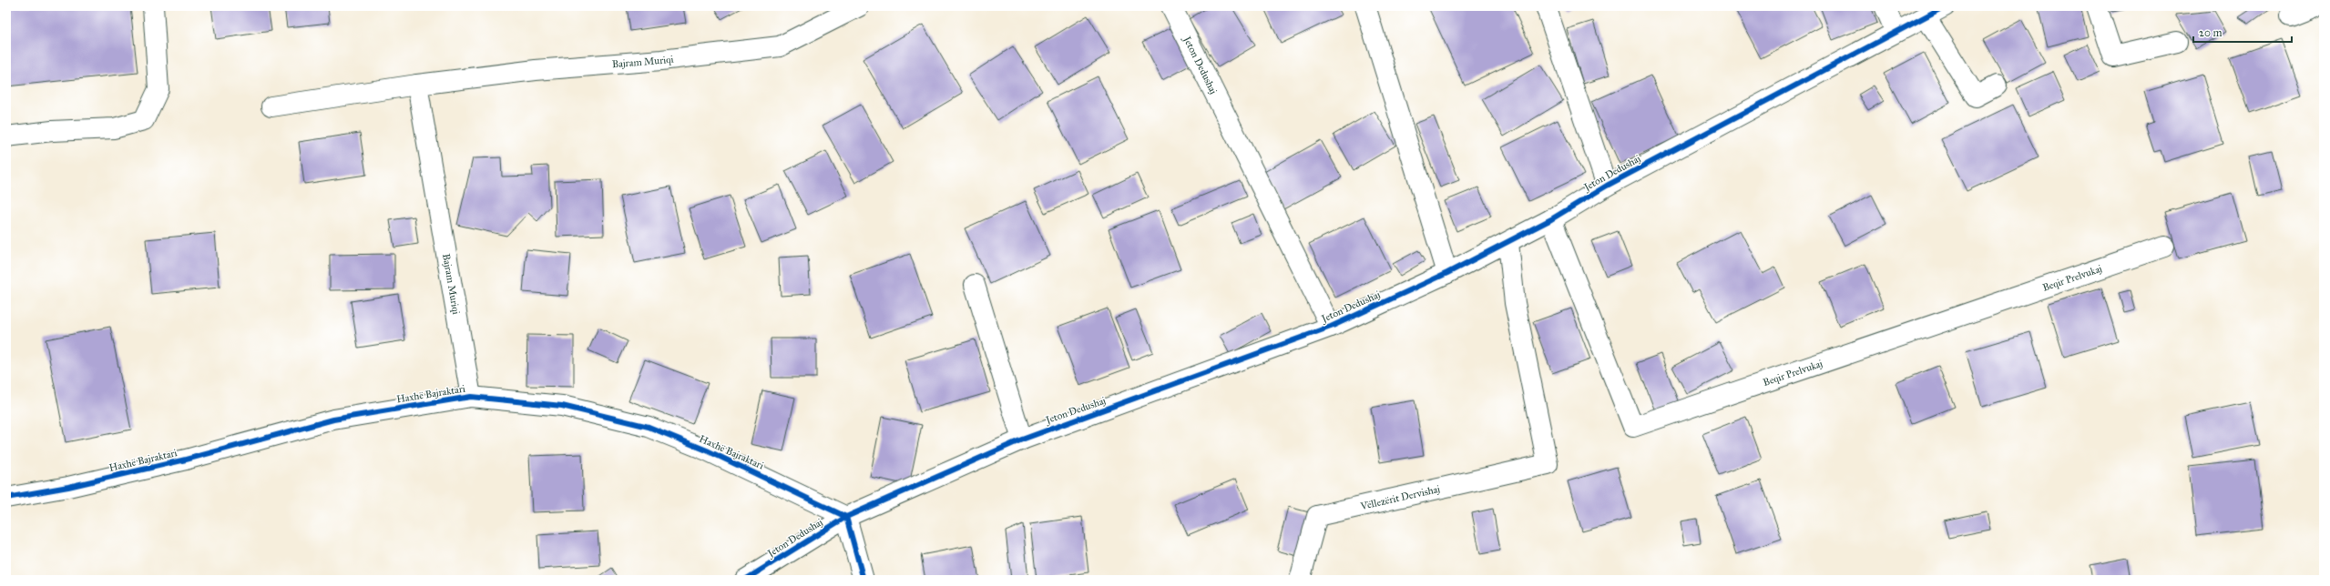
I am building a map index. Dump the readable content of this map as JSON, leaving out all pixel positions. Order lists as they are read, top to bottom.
{
  "streets": {
    "street": [
      "Bajram Muriqi",
      "Jeton Dedushaj",
      "Beqir Prelvukaj",
      "Haxhë Bajraktari",
      "Vëllezërit Dervishaj"
    ]
  },
  "crossings": [
    ["Bajram Muriqi", "Haxhë Bajraktari"],
    ["Jeton Dedushaj", "Beqir Prelvukaj"],
    ["Jeton Dedushaj", "Haxhë Bajraktari"],
    ["Jeton Dedushaj", "Vëllezërit Dervishaj"]
  ],
  "scale_bar": "20 m"
}
